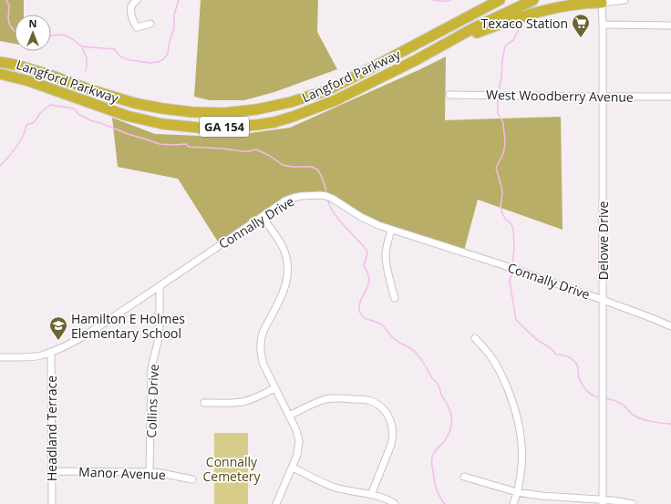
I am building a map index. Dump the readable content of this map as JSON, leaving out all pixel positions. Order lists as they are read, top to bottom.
{
  "streets": {
    "highway": ["Langford Parkway", "GA 154"],
    "street": [
      "West Woodberry Avenue",
      "Connally Drive",
      "Delowe Drive",
      "Collins Drive",
      "Headland Terrace",
      "Manor Avenue"
    ]
  },
  "crossings": [
    ["West Woodberry Avenue", "Delowe Drive"],
    ["Connally Drive", "Delowe Drive"],
    ["Connally Drive", "Collins Drive"],
    ["Connally Drive", "Headland Terrace"],
    ["Collins Drive", "Manor Avenue"],
    ["Headland Terrace", "Manor Avenue"]
  ],
  "parks": ["Connally Cemetery"],
  "places": {
    "supermarket": ["Texaco Station"],
    "school or university": ["Hamilton E Holmes Elementary School"]
  },
  "north": "top"
}
